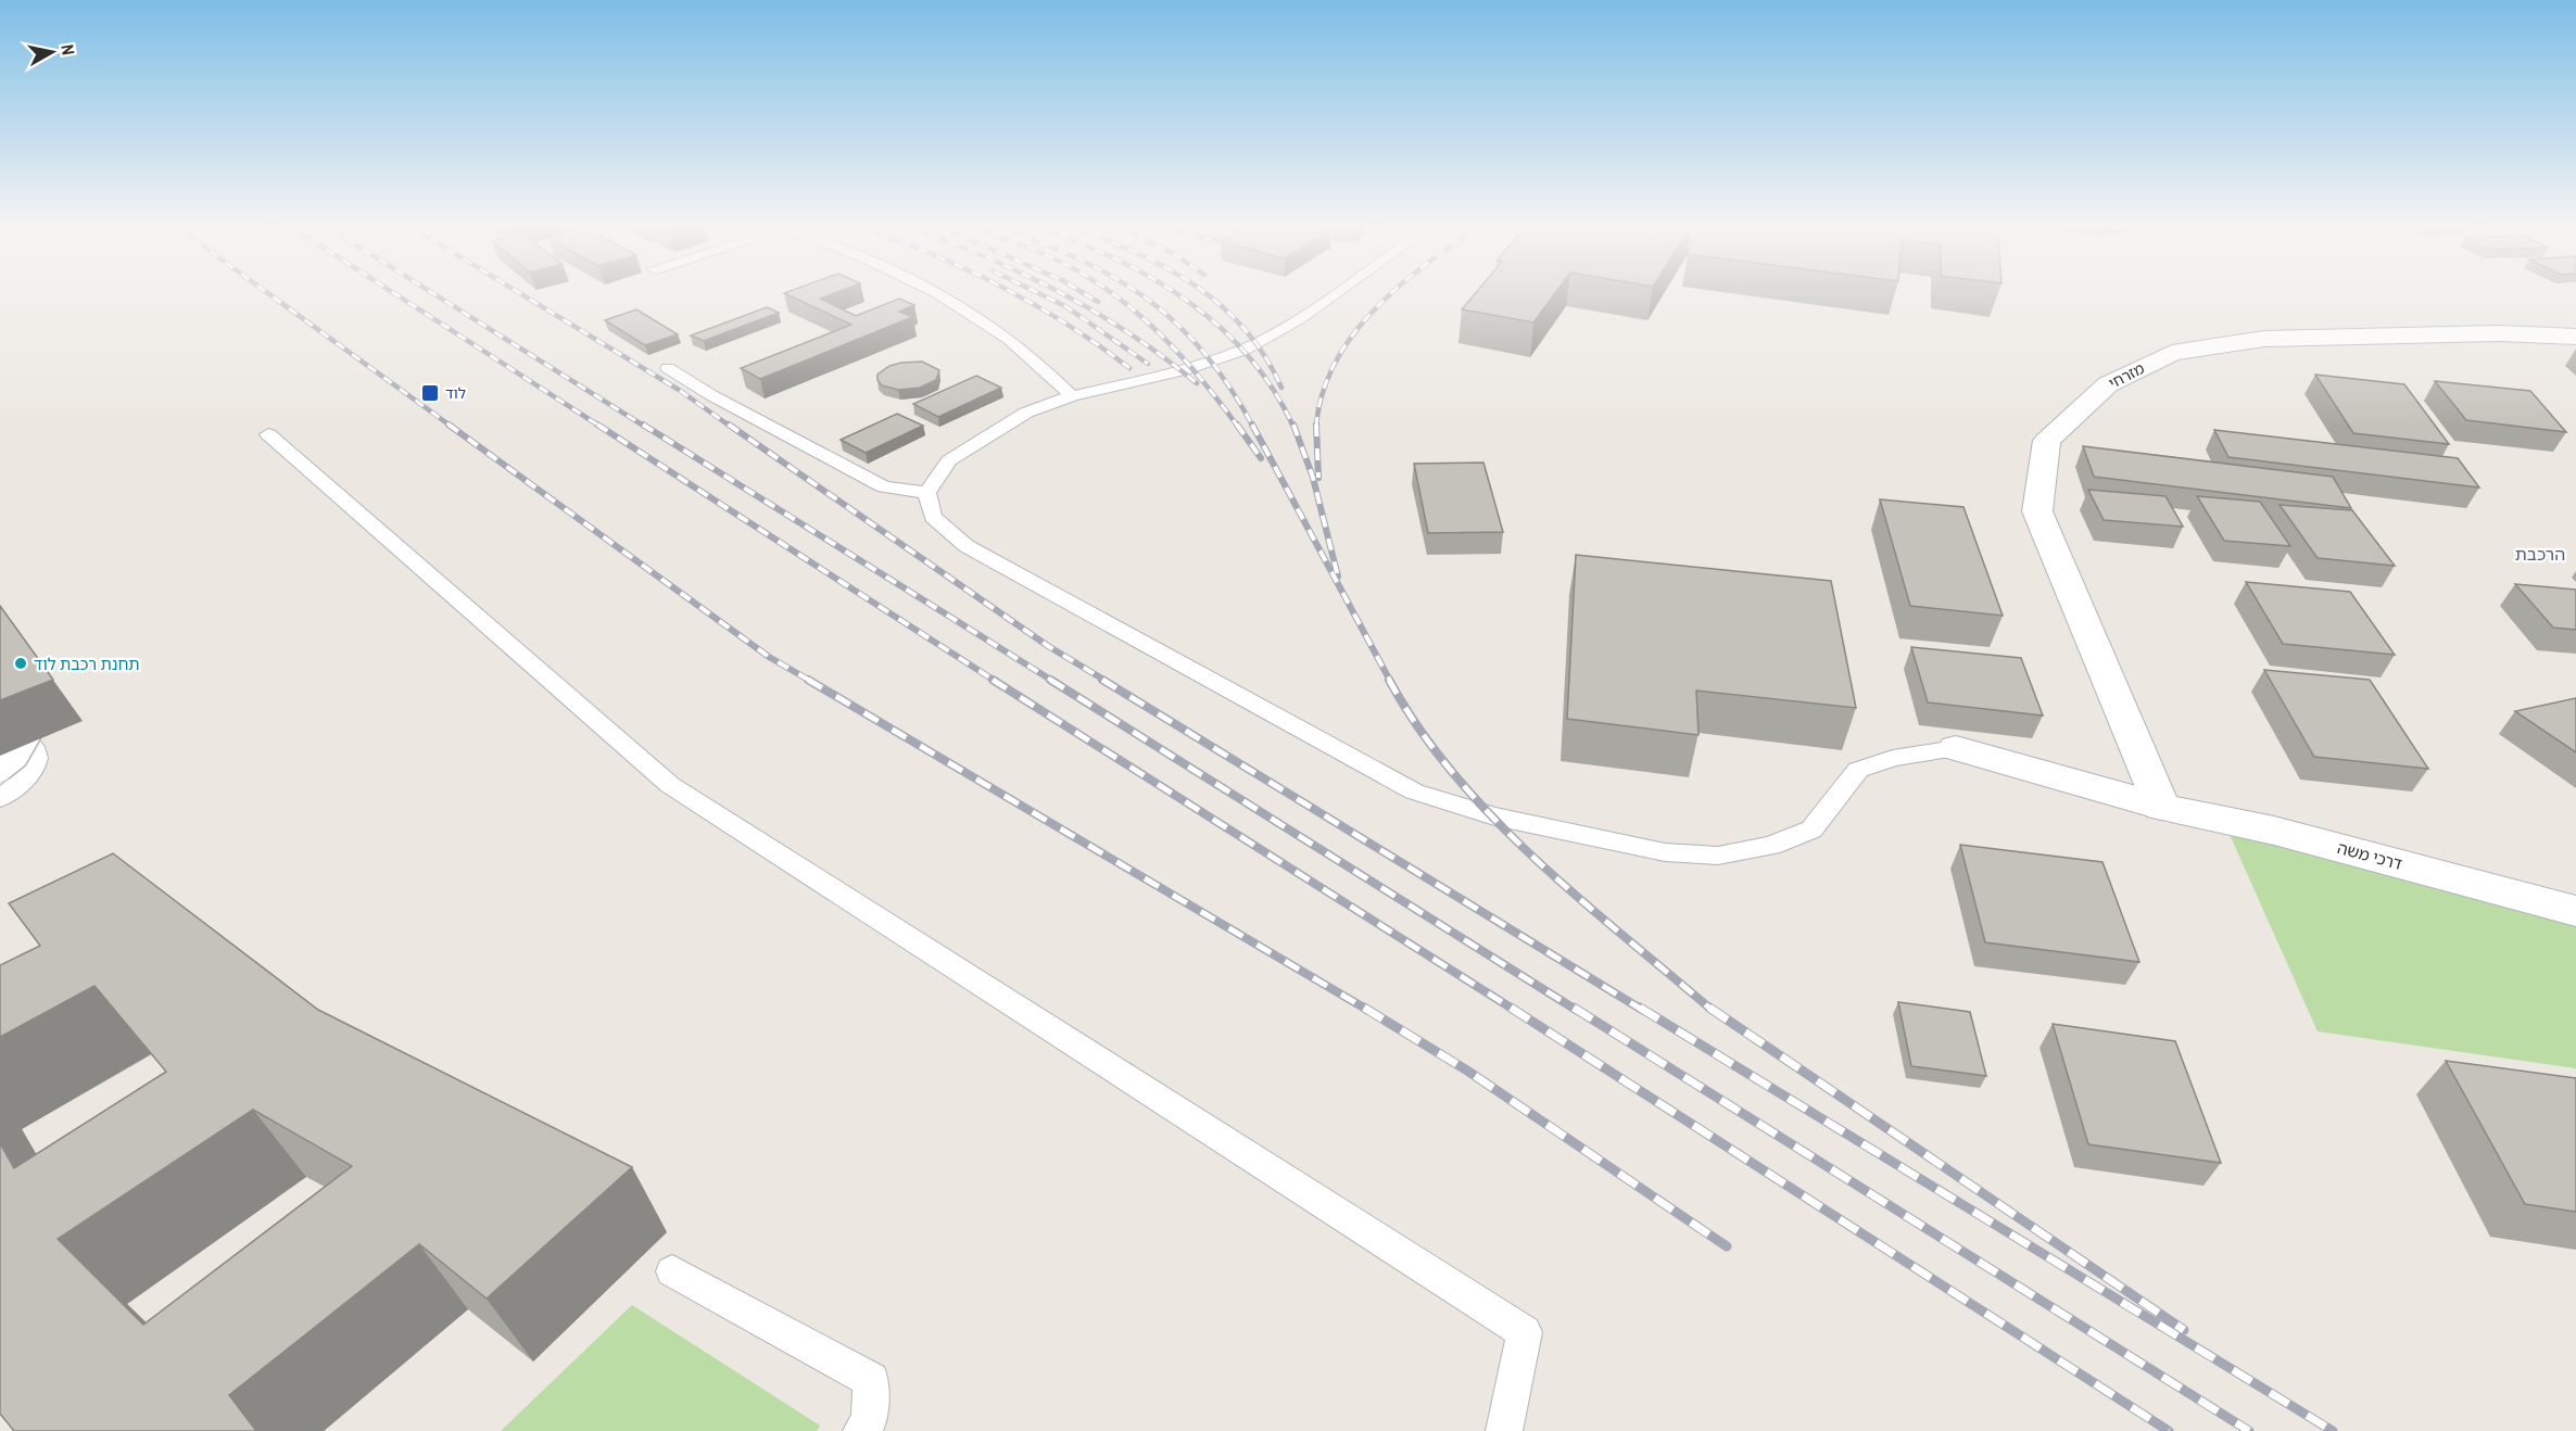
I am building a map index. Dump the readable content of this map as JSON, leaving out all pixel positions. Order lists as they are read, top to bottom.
{
  "streets": {
    "street": ["מזרחי", "דרכי משה"]
  },
  "crossings": [
    ["מזרחי", "דרכי משה"]
  ],
  "districts": ["הרכבת"],
  "places": {
    "transit": ["לוד"],
    "other": ["תחנת רכבת לוד"]
  },
  "north": "right"
}
